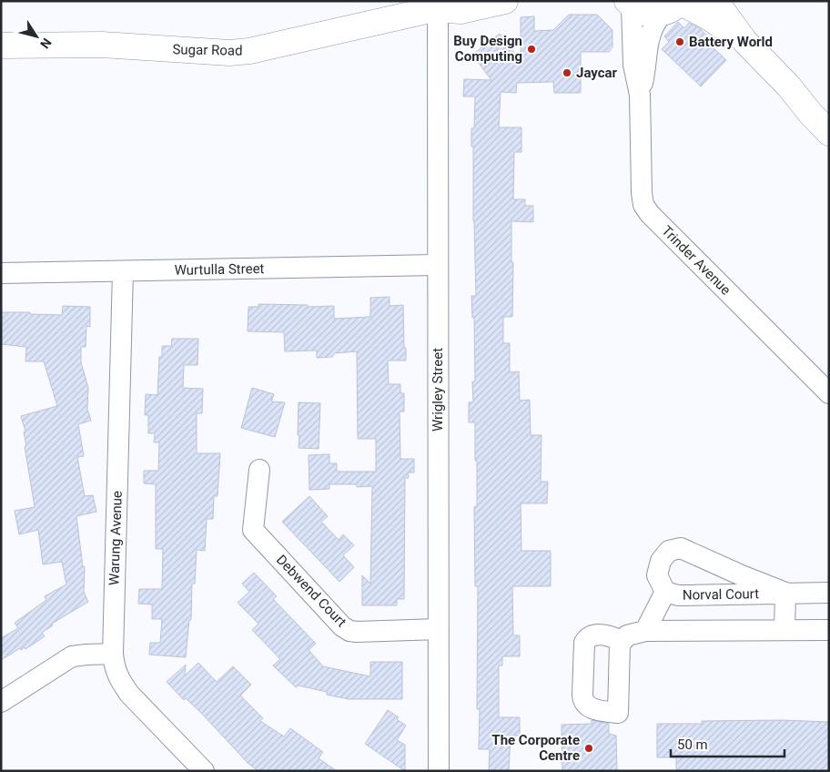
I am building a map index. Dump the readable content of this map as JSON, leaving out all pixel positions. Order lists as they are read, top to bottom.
{
  "streets": {
    "main road": ["Sugar Road"],
    "street": [
      "Trinder Avenue",
      "Wurtulla Street",
      "Wrigley Street",
      "Warung Avenue",
      "Debwend Court",
      "Norval Court"
    ]
  },
  "crossings": [
    ["Sugar Road", "Wrigley Street"],
    ["Wurtulla Street", "Wrigley Street"],
    ["Wurtulla Street", "Warung Avenue"],
    ["Wrigley Street", "Debwend Court"]
  ],
  "places": [
    "Battery World",
    "Buy Design Computing",
    "Jaycar",
    "The Corporate Centre"
  ],
  "scale_bar": "50 m",
  "north": "bottom right"
}
